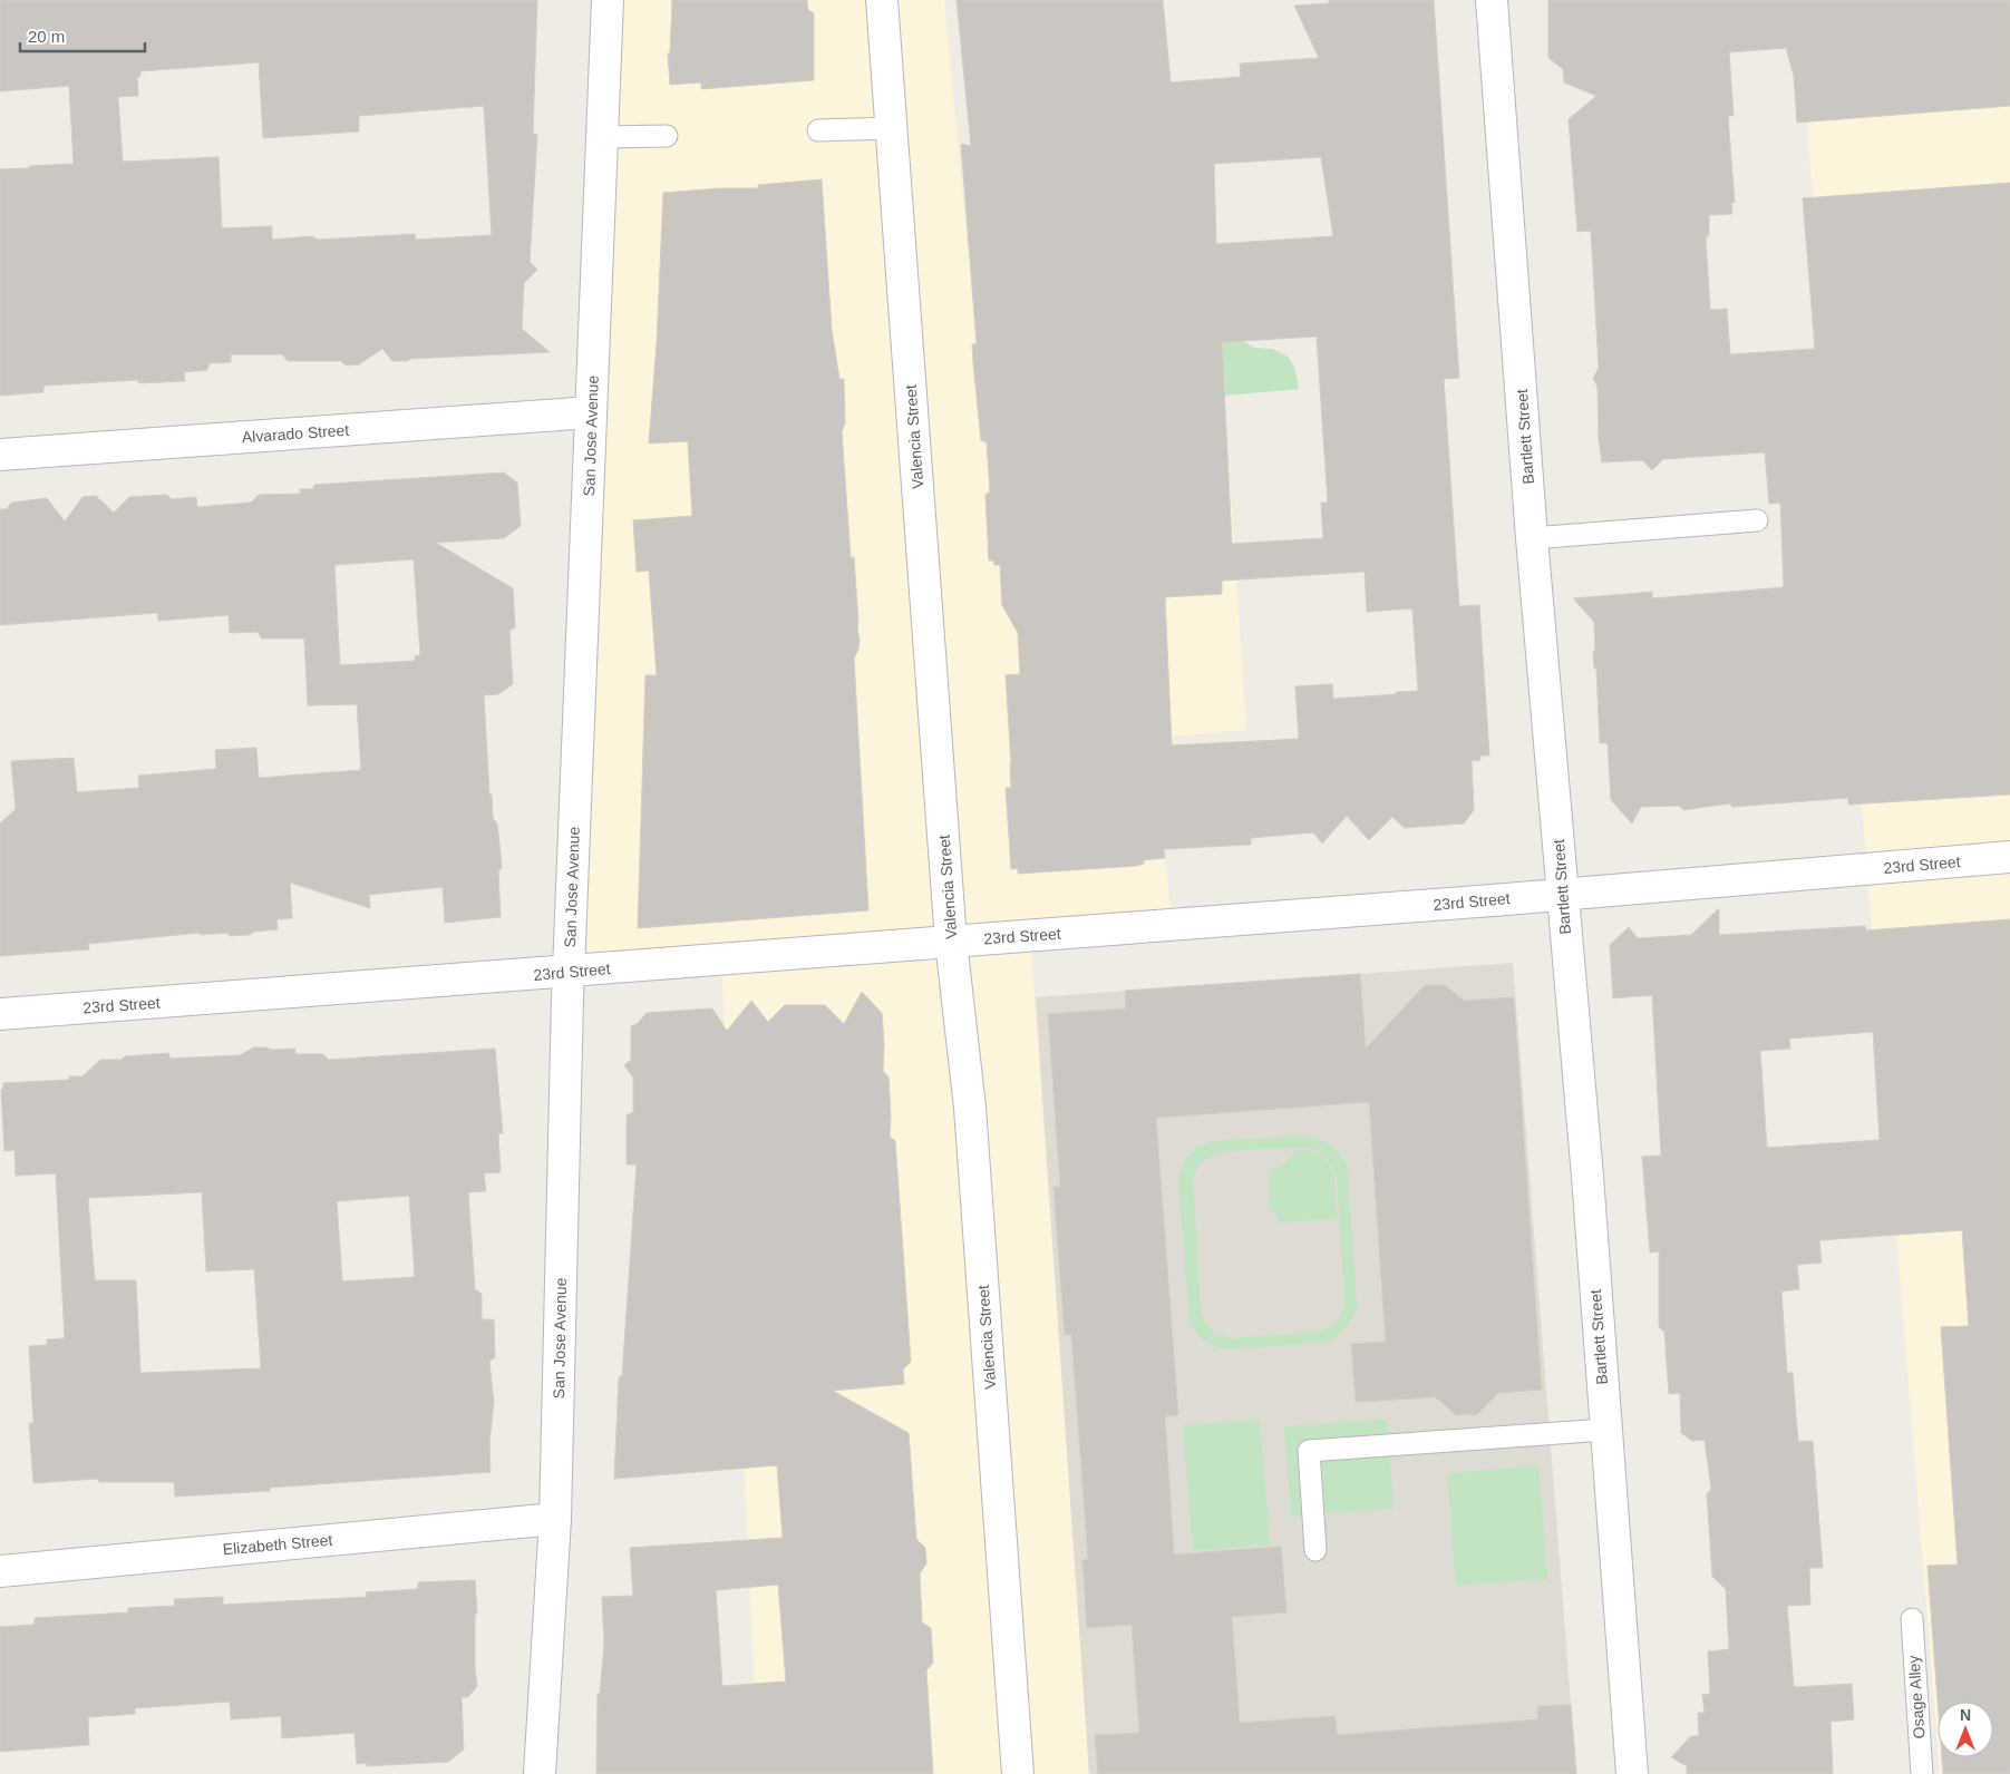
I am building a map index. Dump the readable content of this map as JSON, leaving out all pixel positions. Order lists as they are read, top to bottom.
{
  "streets": {
    "street": [
      "Alvarado Street",
      "San Jose Avenue",
      "Valencia Street",
      "Bartlett Street",
      "23rd Street",
      "Elizabeth Street"
    ],
    "lane": ["Osage Alley"]
  },
  "crossings": [
    ["Alvarado Street", "San Jose Avenue"],
    ["San Jose Avenue", "23rd Street"],
    ["San Jose Avenue", "Elizabeth Street"],
    ["Valencia Street", "23rd Street"],
    ["Bartlett Street", "23rd Street"]
  ],
  "scale_bar": "20 m",
  "north": "top"
}
